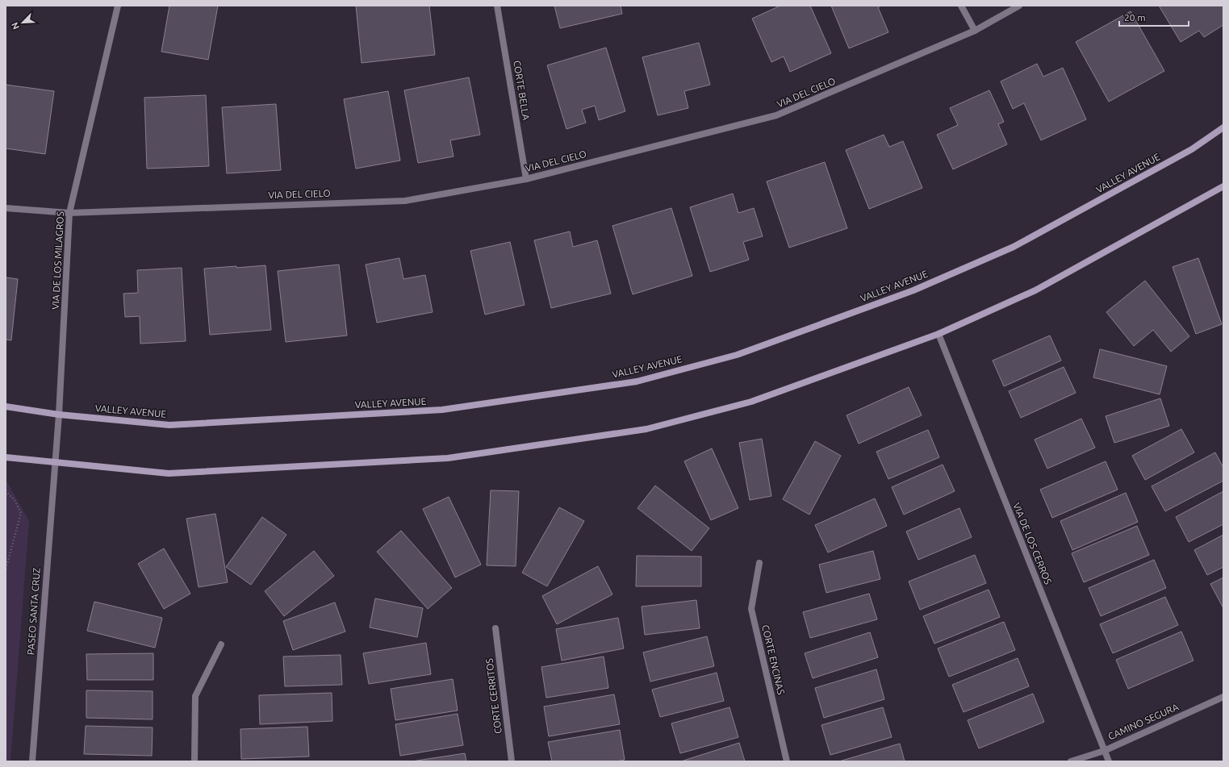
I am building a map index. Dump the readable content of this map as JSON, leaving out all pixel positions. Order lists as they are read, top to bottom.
{
  "streets": {
    "main road": ["VALLEY AVENUE"],
    "street": [
      "CORTE BELLA",
      "VIA DEL CIELO",
      "VIA DE LOS MILAGROS",
      "VIA DE LOS CERROS",
      "PASEO SANTA CRUZ",
      "CORTE ENCINAS",
      "CORTE CERRITOS",
      "CAMINO SEGURA"
    ]
  },
  "crossings": [
    ["CORTE BELLA", "VIA DEL CIELO"],
    ["VIA DEL CIELO", "VIA DE LOS MILAGROS"],
    ["VALLEY AVENUE", "VIA DE LOS MILAGROS"],
    ["VIA DE LOS MILAGROS", "PASEO SANTA CRUZ"],
    ["VIA DE LOS CERROS", "CAMINO SEGURA"]
  ],
  "scale_bar": "20 m",
  "north": "bottom left"
}
